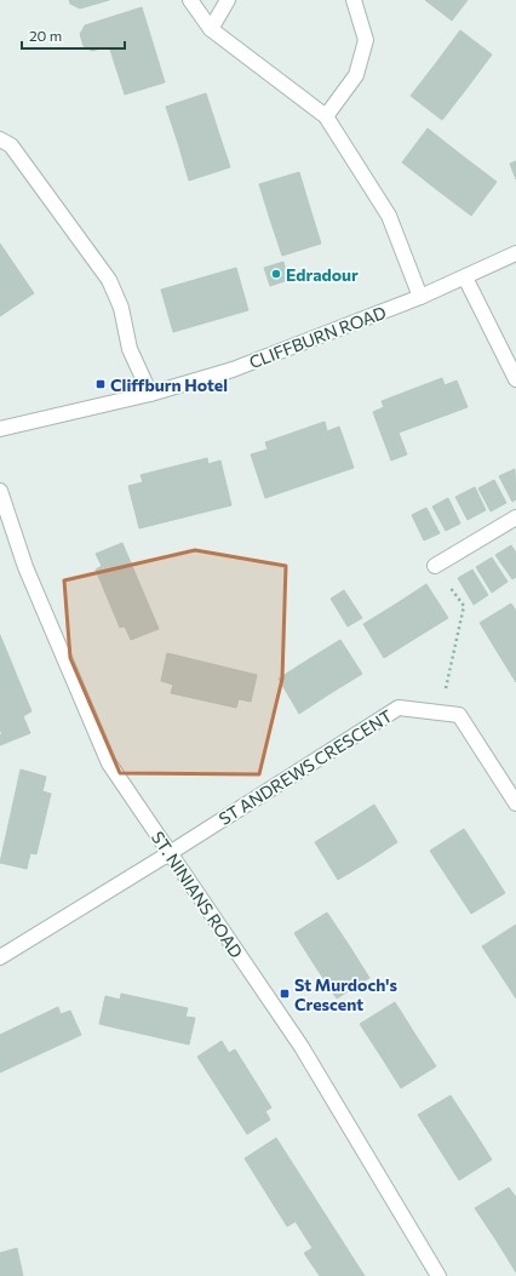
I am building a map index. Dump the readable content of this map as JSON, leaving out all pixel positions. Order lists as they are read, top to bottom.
{
  "streets": {
    "street": ["CLIFFBURN ROAD", "ST ANDREWS CRESCENT", "ST. NINIANS ROAD"]
  },
  "crossings": [
    ["ST ANDREWS CRESCENT", "ST. NINIANS ROAD"]
  ],
  "places": {
    "other": ["Edradour"],
    "transit": ["Cliffburn Hotel", "St Murdoch's Crescent"]
  },
  "scale_bar": "20 m"
}
